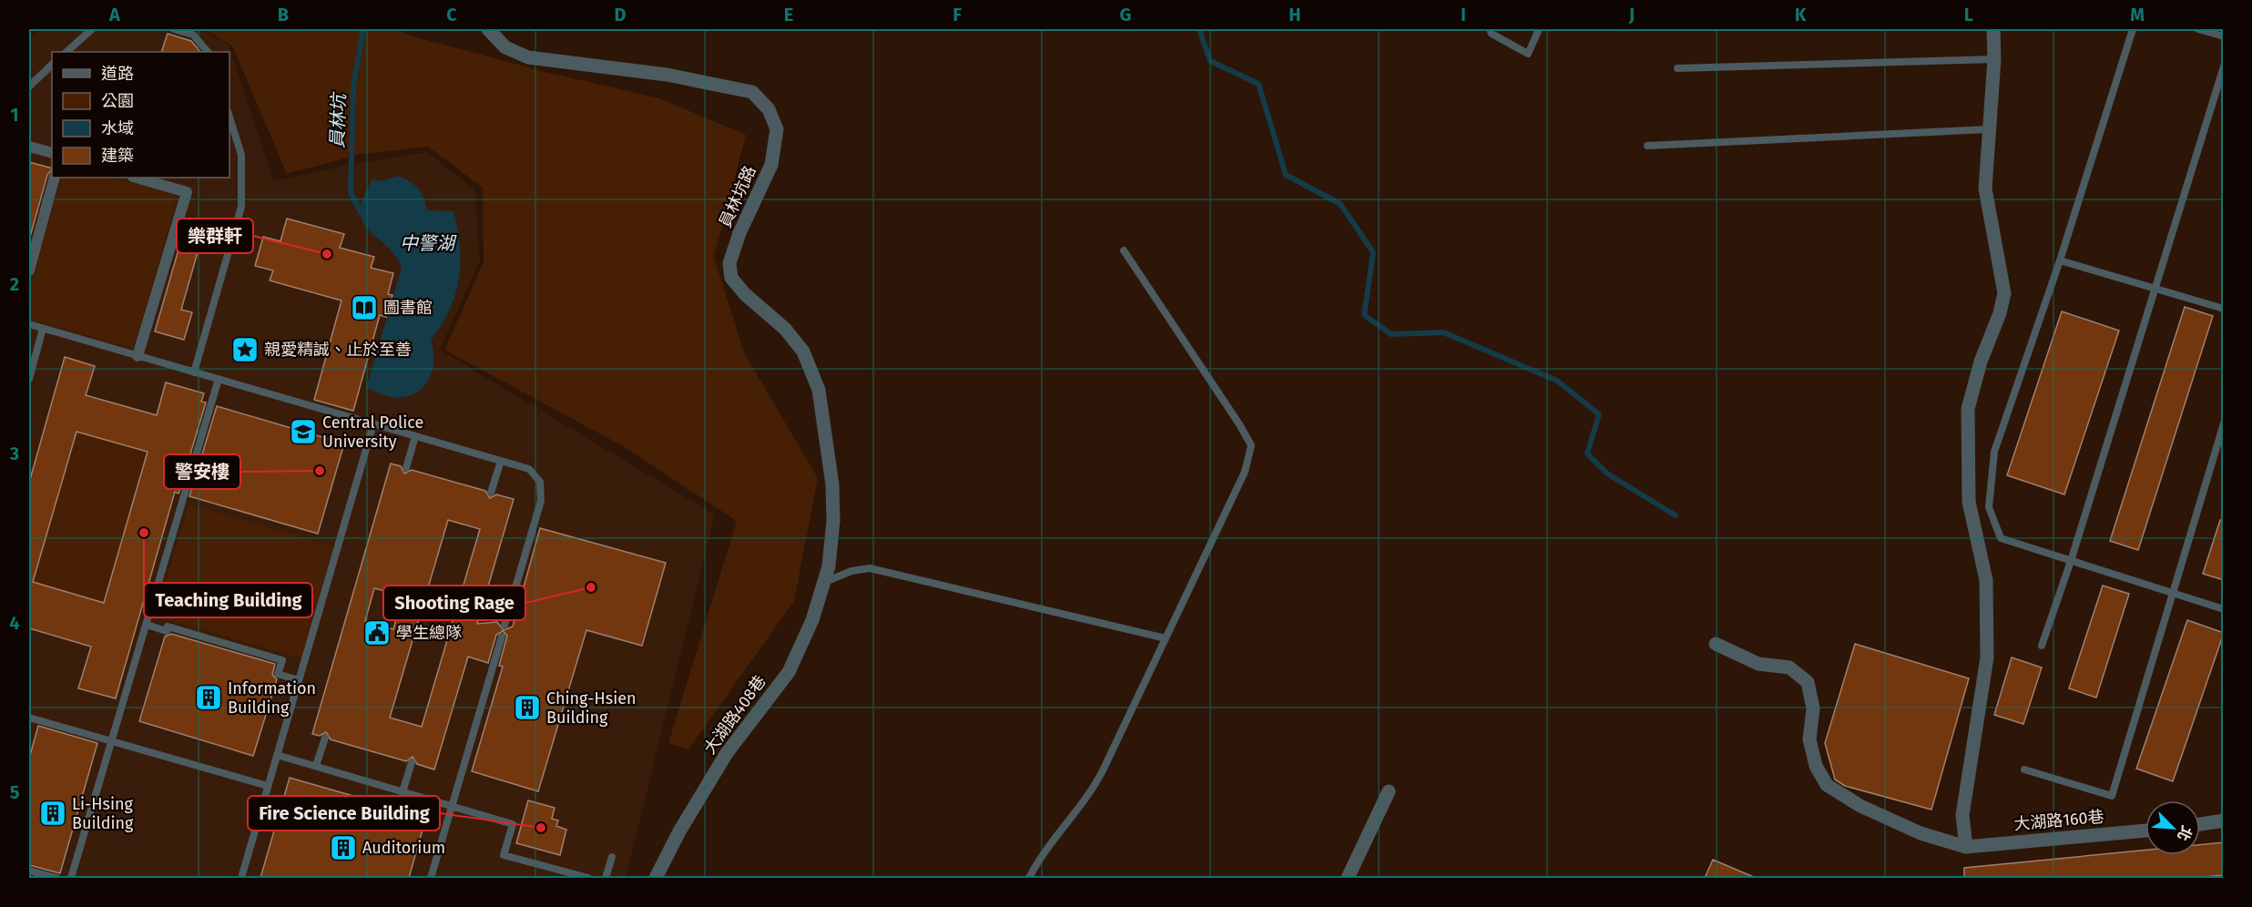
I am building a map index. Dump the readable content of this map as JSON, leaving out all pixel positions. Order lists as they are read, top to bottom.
{
  "streets": {
    "street": ["員林坑路", "大湖路408巷", "大湖路160巷"]
  },
  "crossings": [
    ["員林坑路", "大湖路408巷"]
  ],
  "water": ["員林坑", "中警湖"],
  "places": {
    "other": [
      "樂群軒",
      "警安樓",
      "Teaching Building",
      "Shooting Rage",
      "Fire Science Building"
    ],
    "library": ["圖書館"],
    "place": ["親愛精誠、止於至善"],
    "school or university": ["Central Police University"],
    "public building": ["學生總隊"],
    "building": [
      "Information Building",
      "Ching-Hsien Building",
      "Li-Hsing Building",
      "Auditorium"
    ]
  },
  "legend": [
    "道路",
    "公園",
    "水域",
    "建築"
  ],
  "north": "bottom right",
  "grid": {
    "columns": [
      "A",
      "B",
      "C",
      "D",
      "E",
      "F",
      "G",
      "H",
      "I",
      "J",
      "K",
      "L",
      "M"
    ],
    "rows": [
      "1",
      "2",
      "3",
      "4",
      "5"
    ]
  }
}
